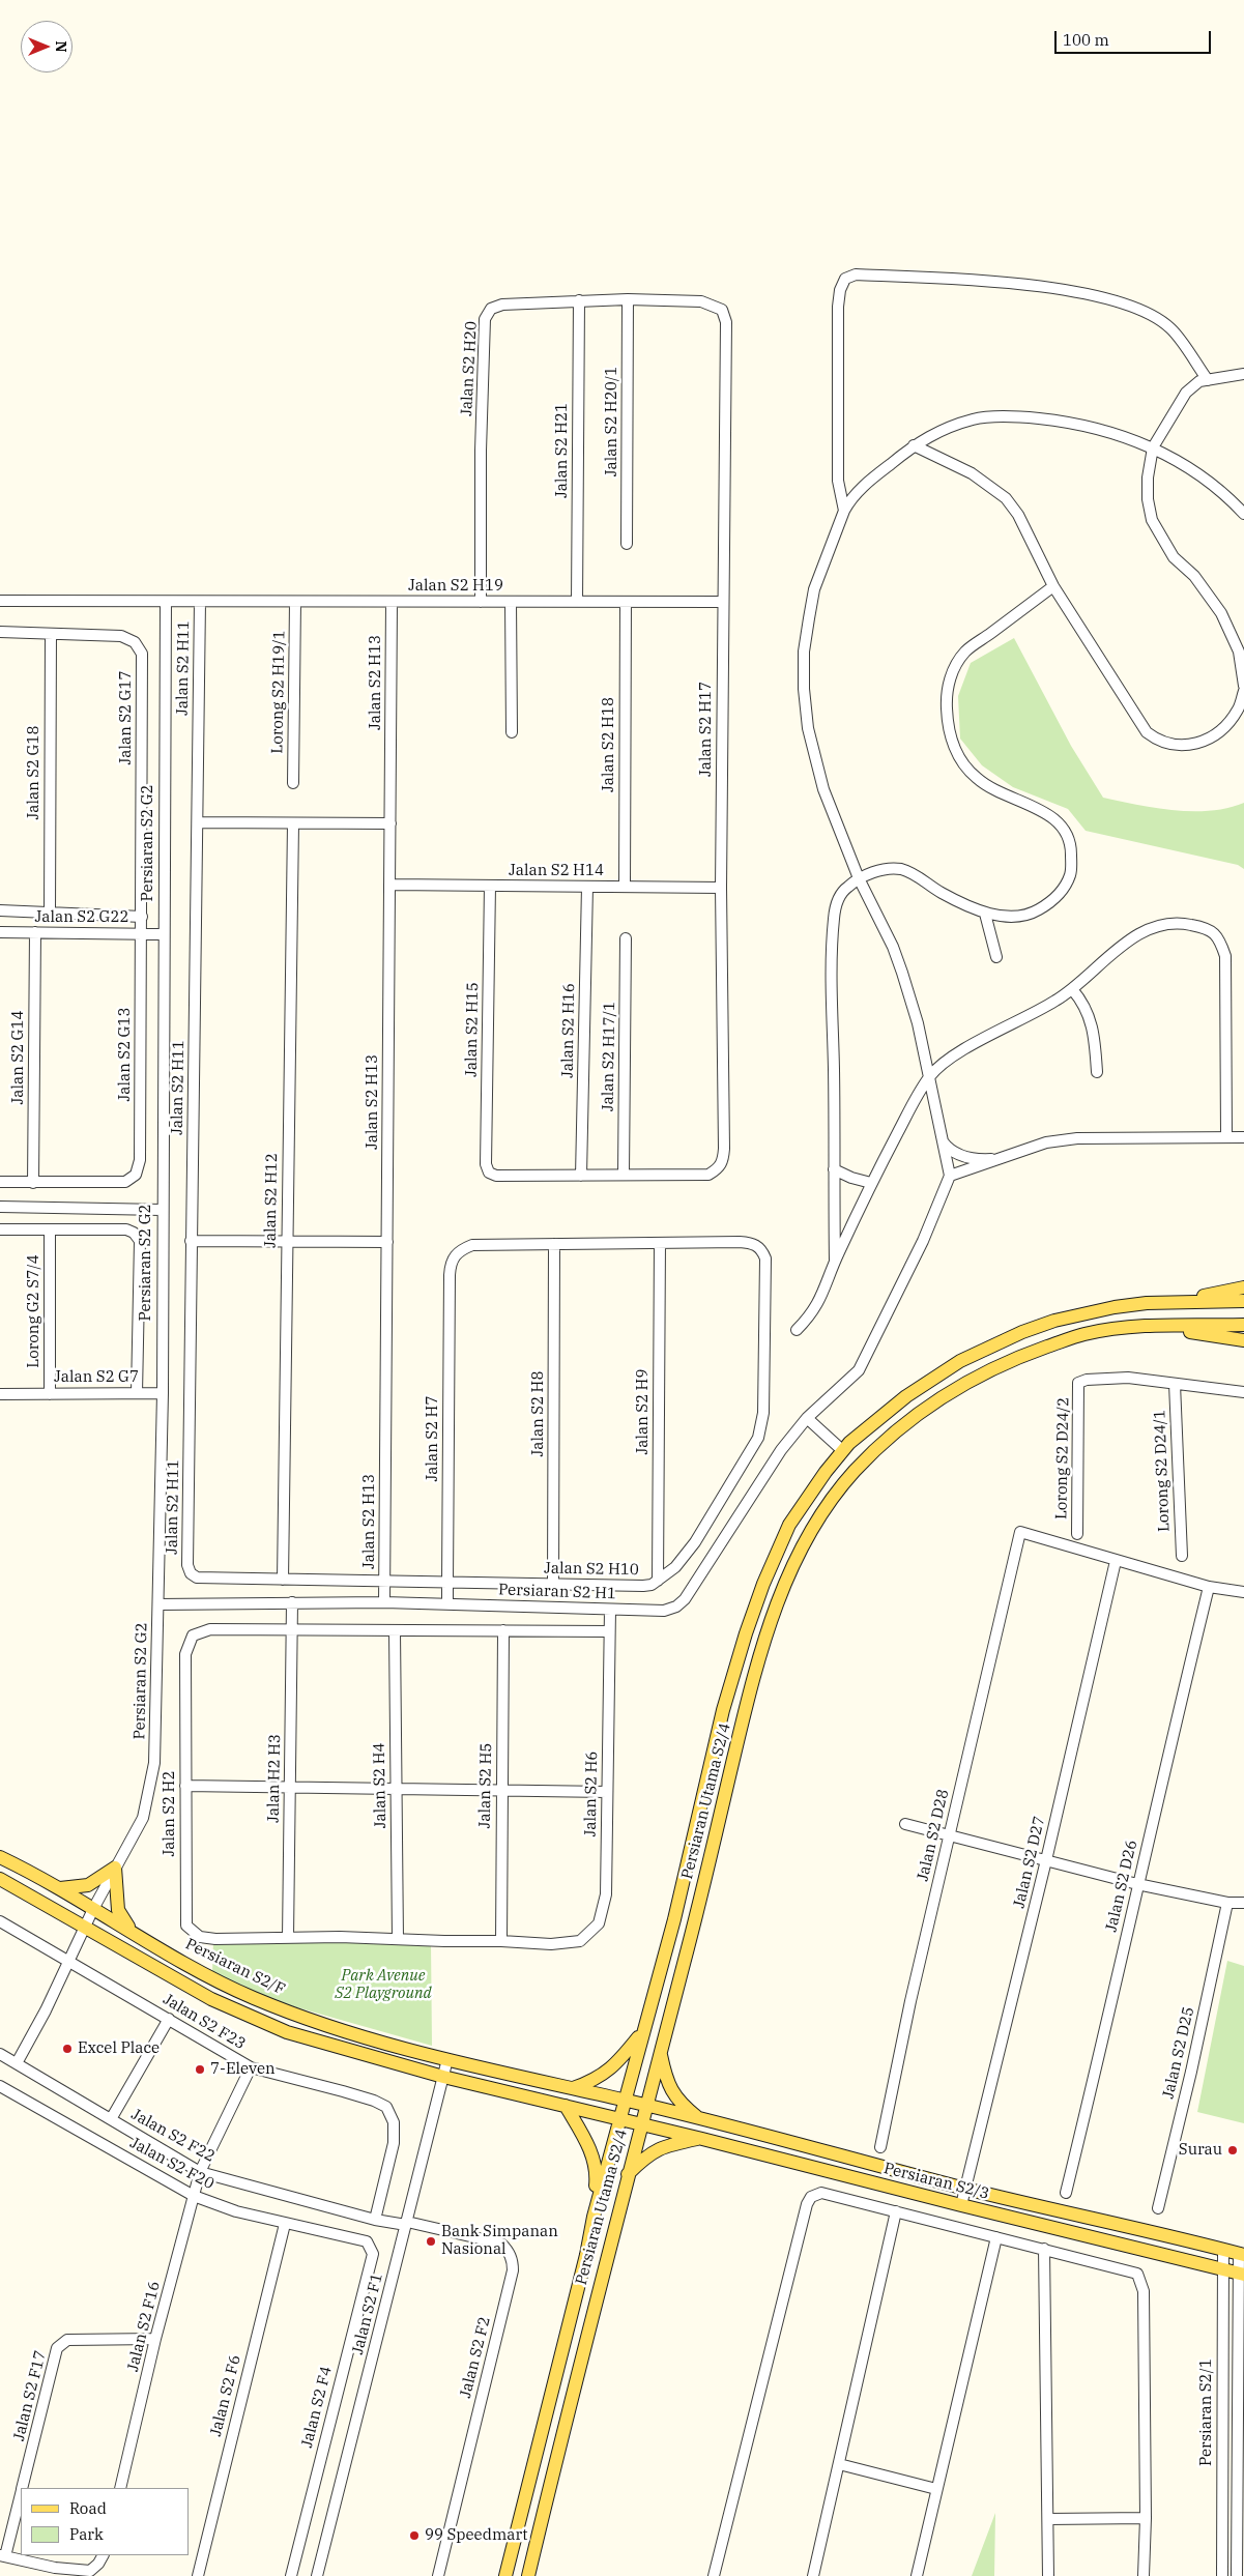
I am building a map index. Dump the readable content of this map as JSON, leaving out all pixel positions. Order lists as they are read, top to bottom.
{
  "streets": {
    "main road": ["Persiaran Utama S2/4", "Persiaran S2/F", "Persiaran S2/3"],
    "street": [
      "Jalan S2 H20",
      "Jalan S2 H20/1",
      "Jalan S2 H21",
      "Jalan S2 H19",
      "Jalan S2 H11",
      "Jalan S2 H13",
      "Lorong S2 H19/1",
      "Jalan S2 G17",
      "Jalan S2 H17",
      "Jalan S2 H18",
      "Jalan S2 G18",
      "Persiaran S2 G2",
      "Jalan S2 H14",
      "Jalan S2 G22",
      "Jalan S2 H15",
      "Jalan S2 H16",
      "Jalan S2 G13",
      "Jalan S2 H17/1",
      "Jalan S2 G14",
      "Jalan S2 H12",
      "Lorong G2 S7/4",
      "Jalan S2 G7",
      "Jalan S2 H9",
      "Jalan S2 H8",
      "Jalan S2 H7",
      "Lorong S2 D24/2",
      "Lorong S2 D24/1",
      "Jalan S2 H10",
      "Persiaran S2 H1",
      "Jalan H2 H3",
      "Jalan S2 H4",
      "Jalan S2 H5",
      "Jalan S2 H6",
      "Jalan S2 H2",
      "Jalan S2 D28",
      "Jalan S2 D27",
      "Jalan S2 D26",
      "Jalan S2 F23",
      "Jalan S2 D25",
      "Jalan S2 F22",
      "Jalan S2 F20",
      "Jalan S2 F1",
      "Jalan S2 F16",
      "Jalan S2 F2",
      "Jalan S2 F17",
      "Jalan S2 F6",
      "Jalan S2 F4",
      "Persiaran S2/1"
    ]
  },
  "crossings": [
    ["Jalan S2 H20", "Jalan S2 H20/1"],
    ["Jalan S2 H20", "Jalan S2 H21"],
    ["Jalan S2 H20", "Jalan S2 H19"],
    ["Jalan S2 H20", "Jalan S2 H17"],
    ["Jalan S2 H21", "Jalan S2 H19"],
    ["Jalan S2 H19", "Jalan S2 H11"],
    ["Jalan S2 H19", "Jalan S2 H13"],
    ["Jalan S2 H19", "Lorong S2 H19/1"],
    ["Jalan S2 H19", "Jalan S2 H17"],
    ["Jalan S2 H19", "Jalan S2 H18"],
    ["Jalan S2 H19", "Persiaran S2 G2"],
    ["Jalan S2 H11", "Jalan S2 H10"],
    ["Jalan S2 H13", "Jalan S2 H14"],
    ["Jalan S2 H13", "Jalan S2 H10"],
    ["Jalan S2 H13", "Persiaran S2 H1"],
    ["Jalan S2 G17", "Jalan S2 G18"],
    ["Jalan S2 G17", "Jalan S2 G22"],
    ["Jalan S2 G17", "Jalan S2 G13"],
    ["Jalan S2 H17", "Jalan S2 H14"],
    ["Jalan S2 H17", "Jalan S2 H17/1"],
    ["Jalan S2 H18", "Jalan S2 H14"],
    ["Persiaran S2 G2", "Jalan S2 G22"],
    ["Persiaran S2 G2", "Jalan S2 G7"],
    ["Persiaran S2 G2", "Persiaran S2 H1"],
    ["Persiaran S2 G2", "Persiaran S2/F"],
    ["Persiaran S2 G2", "Jalan S2 F23"],
    ["Persiaran S2 G2", "Jalan S2 F22"],
    ["Jalan S2 H14", "Jalan S2 H15"],
    ["Jalan S2 H14", "Jalan S2 H16"],
    ["Jalan S2 G22", "Jalan S2 G13"],
    ["Jalan S2 G22", "Jalan S2 G14"],
    ["Jalan S2 H15", "Jalan S2 H16"],
    ["Jalan S2 G13", "Jalan S2 G14"],
    ["Jalan S2 H12", "Jalan S2 H10"],
    ["Lorong G2 S7/4", "Jalan S2 G7"],
    ["Jalan S2 H9", "Jalan S2 H10"],
    ["Jalan S2 H8", "Jalan S2 H10"],
    ["Jalan S2 H7", "Jalan S2 H10"],
    ["Jalan S2 H7", "Persiaran S2 H1"],
    ["Lorong S2 D24/2", "Lorong S2 D24/1"],
    ["Persiaran S2 H1", "Jalan H2 H3"],
    ["Persiaran S2 H1", "Jalan S2 H6"],
    ["Jalan H2 H3", "Jalan S2 H6"],
    ["Jalan H2 H3", "Jalan S2 H2"],
    ["Jalan S2 H4", "Jalan S2 H6"],
    ["Jalan S2 H5", "Jalan S2 H6"],
    ["Jalan S2 H6", "Jalan S2 H2"],
    ["Persiaran Utama S2/4", "Persiaran S2/F"],
    ["Persiaran Utama S2/4", "Persiaran S2/3"],
    ["Jalan S2 D28", "Jalan S2 D27"],
    ["Jalan S2 D27", "Persiaran S2/F"],
    ["Jalan S2 D27", "Persiaran S2/3"],
    ["Persiaran S2/F", "Jalan S2 F1"],
    ["Persiaran S2/F", "Persiaran S2/1"],
    ["Jalan S2 F23", "Jalan S2 F22"],
    ["Jalan S2 F23", "Jalan S2 F16"],
    ["Jalan S2 F22", "Jalan S2 F1"],
    ["Jalan S2 F22", "Jalan S2 F16"],
    ["Jalan S2 F22", "Jalan S2 F2"],
    ["Jalan S2 F20", "Jalan S2 F16"],
    ["Jalan S2 F20", "Jalan S2 F6"],
    ["Jalan S2 F20", "Jalan S2 F4"],
    ["Persiaran S2/3", "Persiaran S2/1"],
    ["Jalan S2 F1", "Jalan S2 F2"],
    ["Jalan S2 F16", "Jalan S2 F17"]
  ],
  "parks": ["Park Avenue S2 Playground"],
  "places": [
    "Excel Place",
    "7-Eleven",
    "Surau",
    "Bank Simpanan Nasional",
    "99 Speedmart"
  ],
  "legend": ["Road", "Park"],
  "scale_bar": "100 m",
  "north": "right"
}
